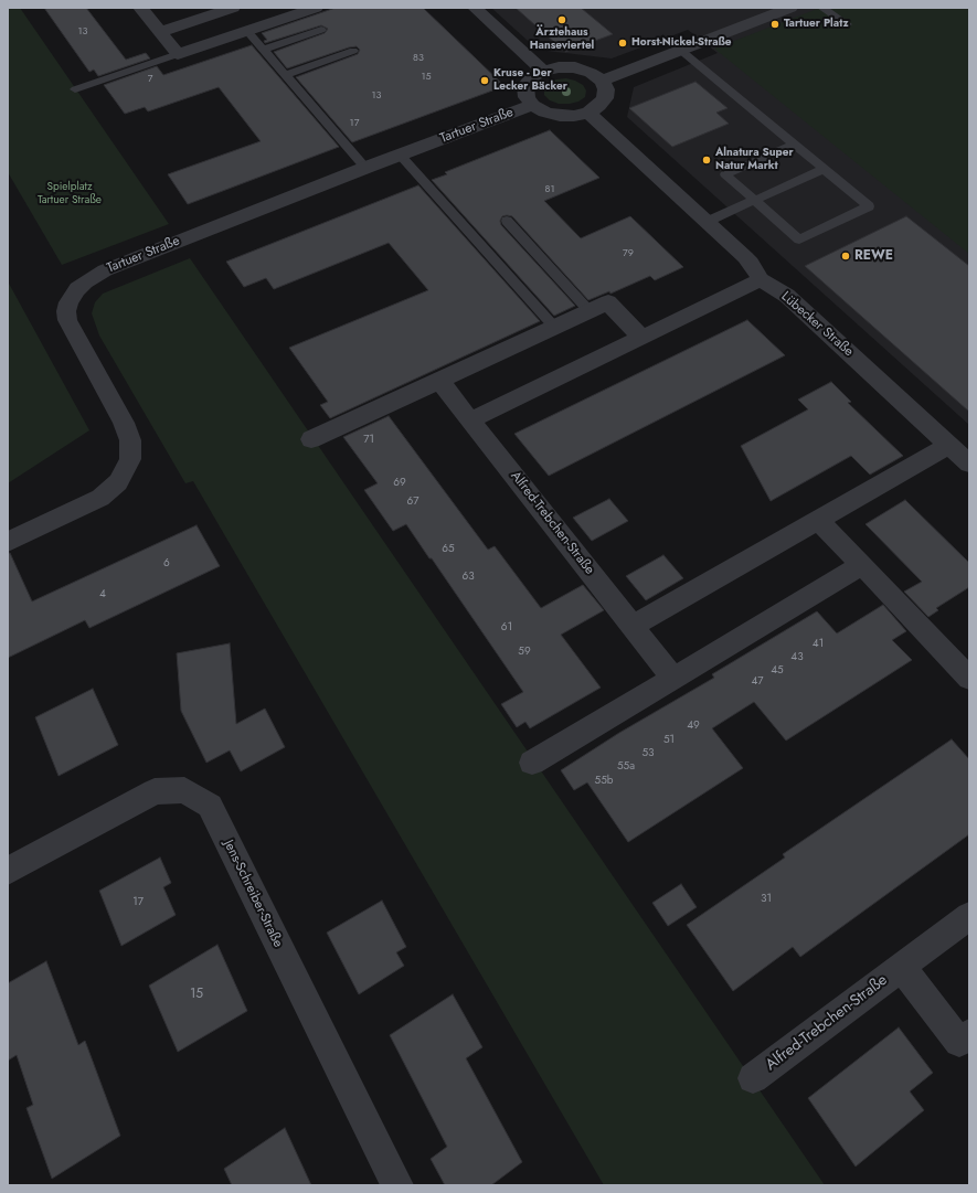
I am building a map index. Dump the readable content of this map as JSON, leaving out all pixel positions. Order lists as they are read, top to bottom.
{
  "streets": {
    "street": [
      "Tartuer Straße",
      "Lübecker Straße",
      "Alfred-Trebchen-Straße",
      "Jens-Schreiber-Straße"
    ]
  },
  "crossings": [
    ["Tartuer Straße", "Lübecker Straße"]
  ],
  "parks": ["Spielplatz Tartuer Straße"],
  "places": [
    "Ärztehaus Hanseviertel",
    "Tartuer Platz",
    "Horst-Nickel-Straße",
    "Kruse - Der Lecker Bäcker",
    "Alnatura Super Natur Markt",
    "REWE"
  ],
  "house_numbers": [
    "13",
    "83",
    "15",
    "7",
    "13",
    "17",
    "81",
    "79",
    "71",
    "69",
    "67",
    "65",
    "6",
    "63",
    "4",
    "61",
    "41",
    "59",
    "43",
    "45",
    "47",
    "49",
    "51",
    "53",
    "55a",
    "55b",
    "31",
    "17",
    "15"
  ]
}
